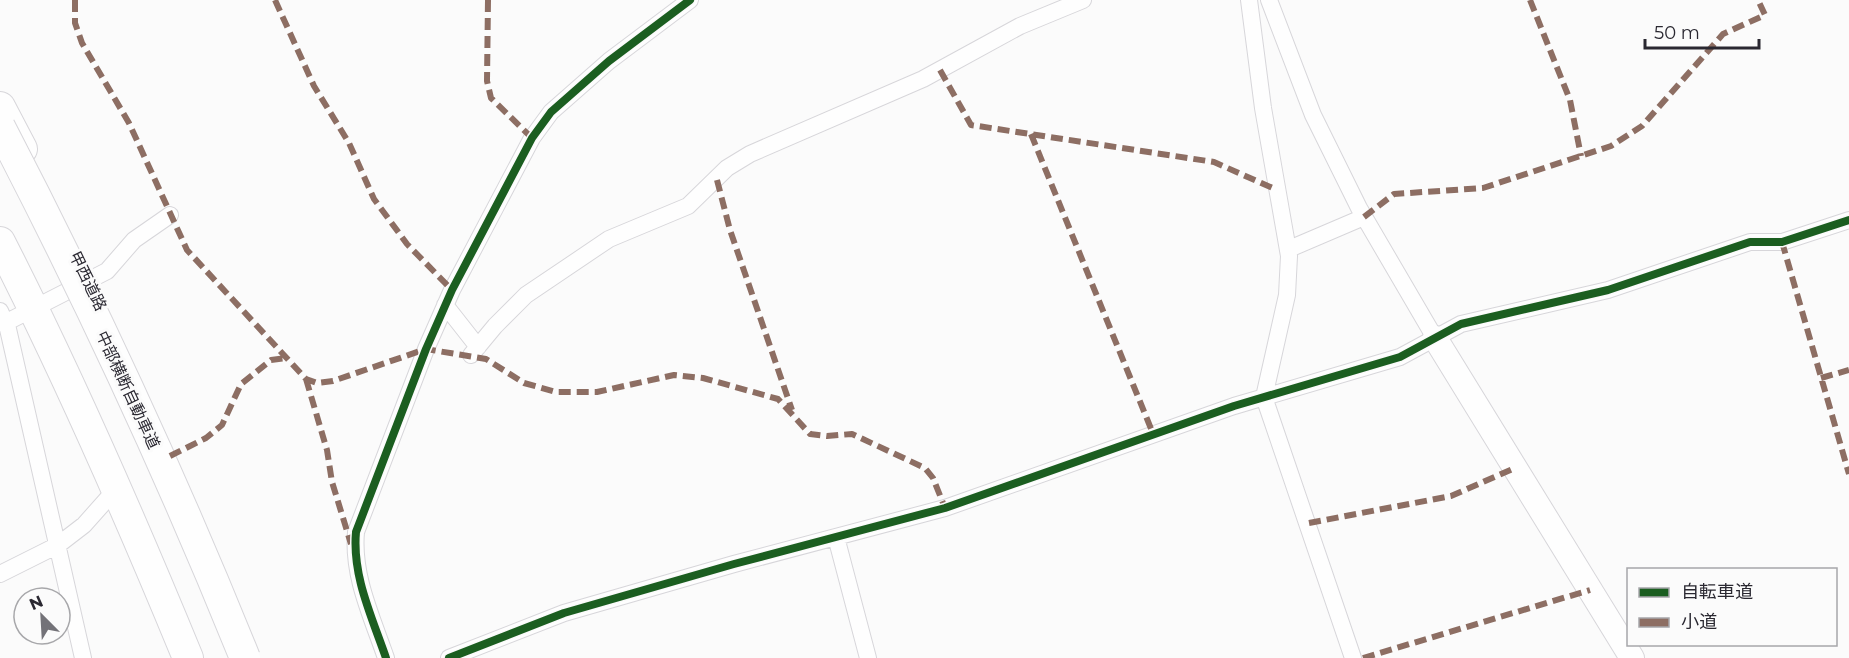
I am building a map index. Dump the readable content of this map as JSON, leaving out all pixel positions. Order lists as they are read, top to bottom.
{
  "streets": {
    "highway": ["甲西道路", "中部横断自動車道"]
  },
  "legend": ["自転車道", "小道"],
  "scale_bar": "50 m",
  "north": "top left"
}
